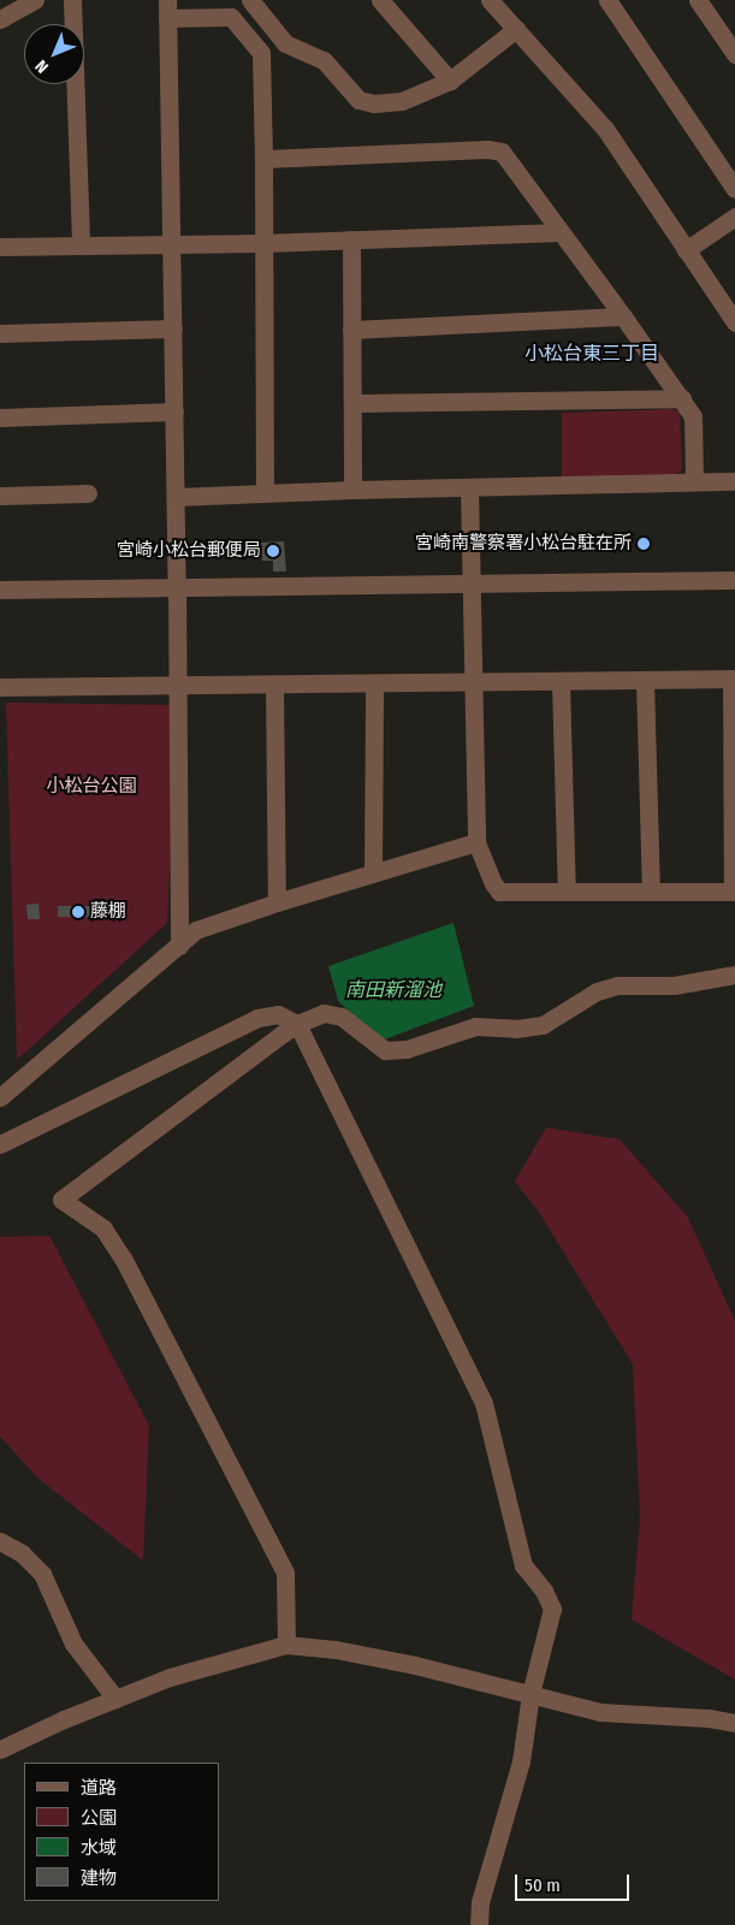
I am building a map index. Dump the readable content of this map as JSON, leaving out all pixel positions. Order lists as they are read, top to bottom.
{
  "districts": ["小松台東三丁目"],
  "water": ["南田新溜池"],
  "parks": ["小松台公園"],
  "places": ["宮崎南警察署小松台駐在所", "宮崎小松台郵便局", "藤棚"],
  "legend": [
    "道路",
    "公園",
    "水域",
    "建物"
  ],
  "scale_bar": "50 m",
  "north": "bottom left"
}
